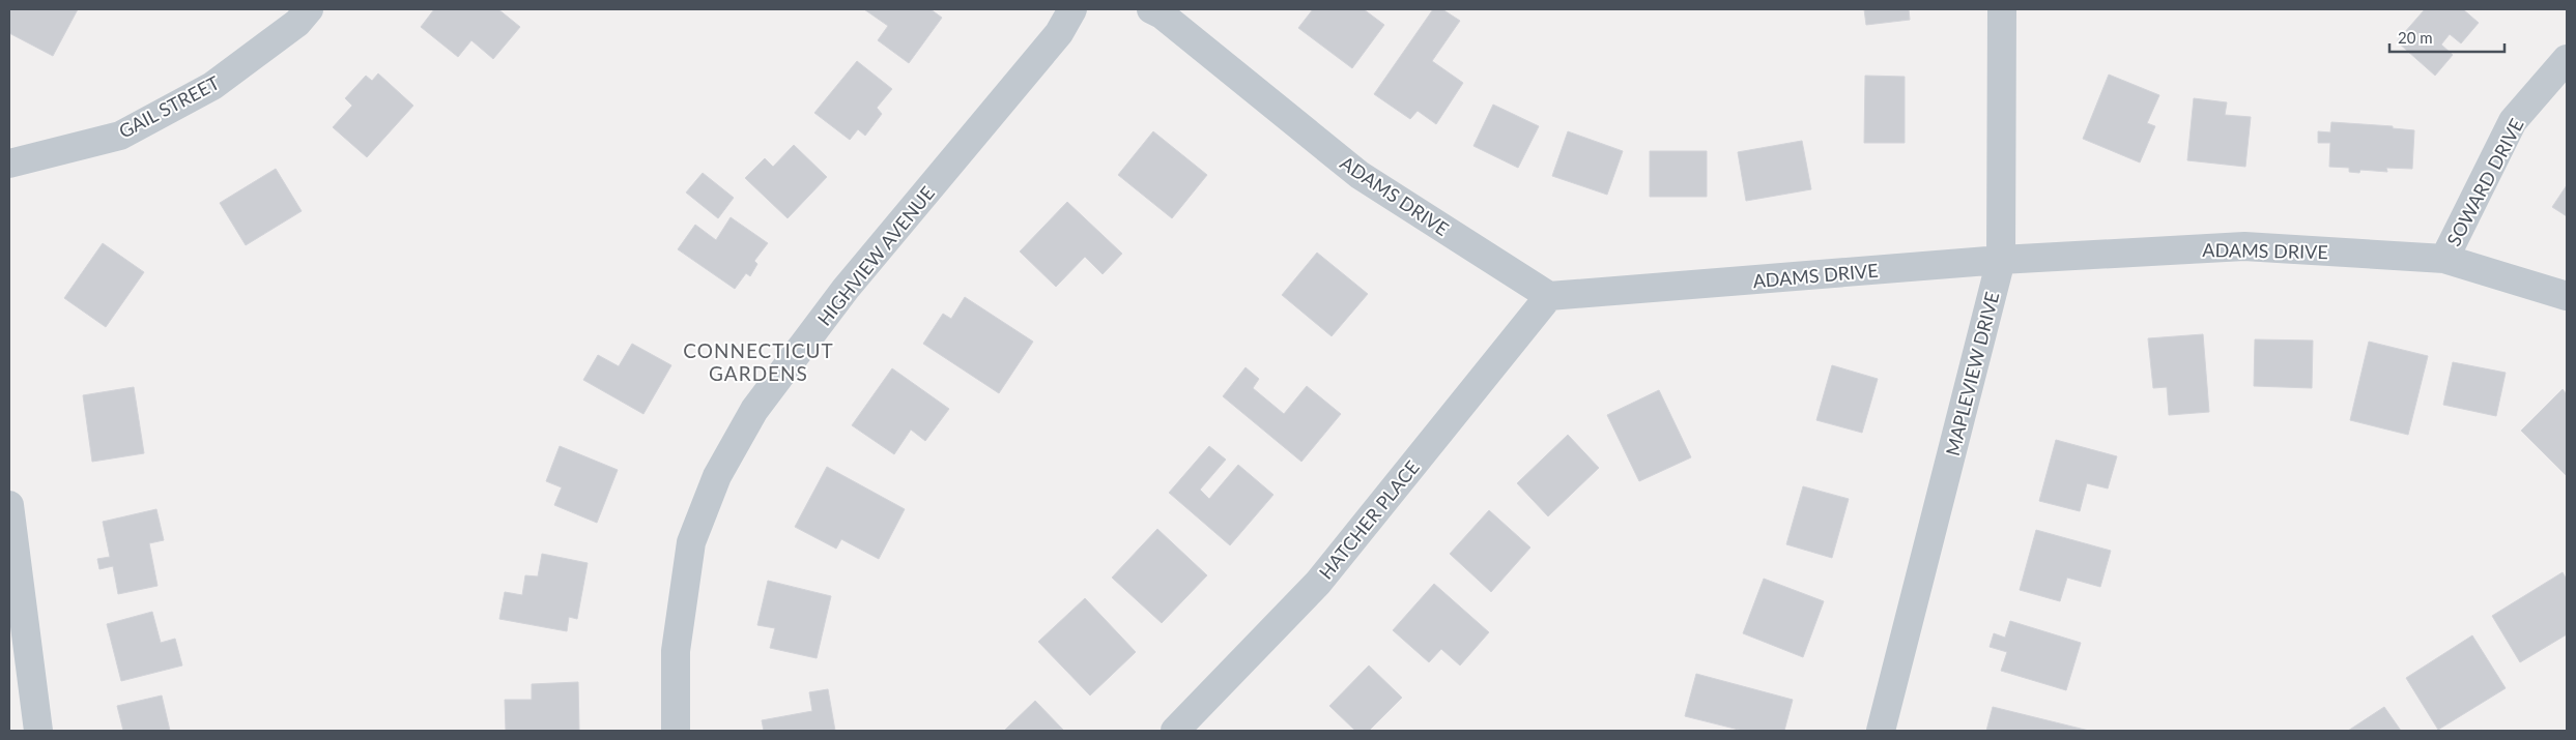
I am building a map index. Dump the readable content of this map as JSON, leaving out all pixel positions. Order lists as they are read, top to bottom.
{
  "streets": {
    "street": [
      "GAIL STREET",
      "SOWARD DRIVE",
      "ADAMS DRIVE",
      "HIGHVIEW AVENUE",
      "MAPLEVIEW DRIVE",
      "HATCHER PLACE"
    ]
  },
  "crossings": [
    ["SOWARD DRIVE", "ADAMS DRIVE"],
    ["ADAMS DRIVE", "MAPLEVIEW DRIVE"],
    ["ADAMS DRIVE", "HATCHER PLACE"]
  ],
  "districts": ["CONNECTICUT GARDENS"],
  "scale_bar": "20 m"
}
